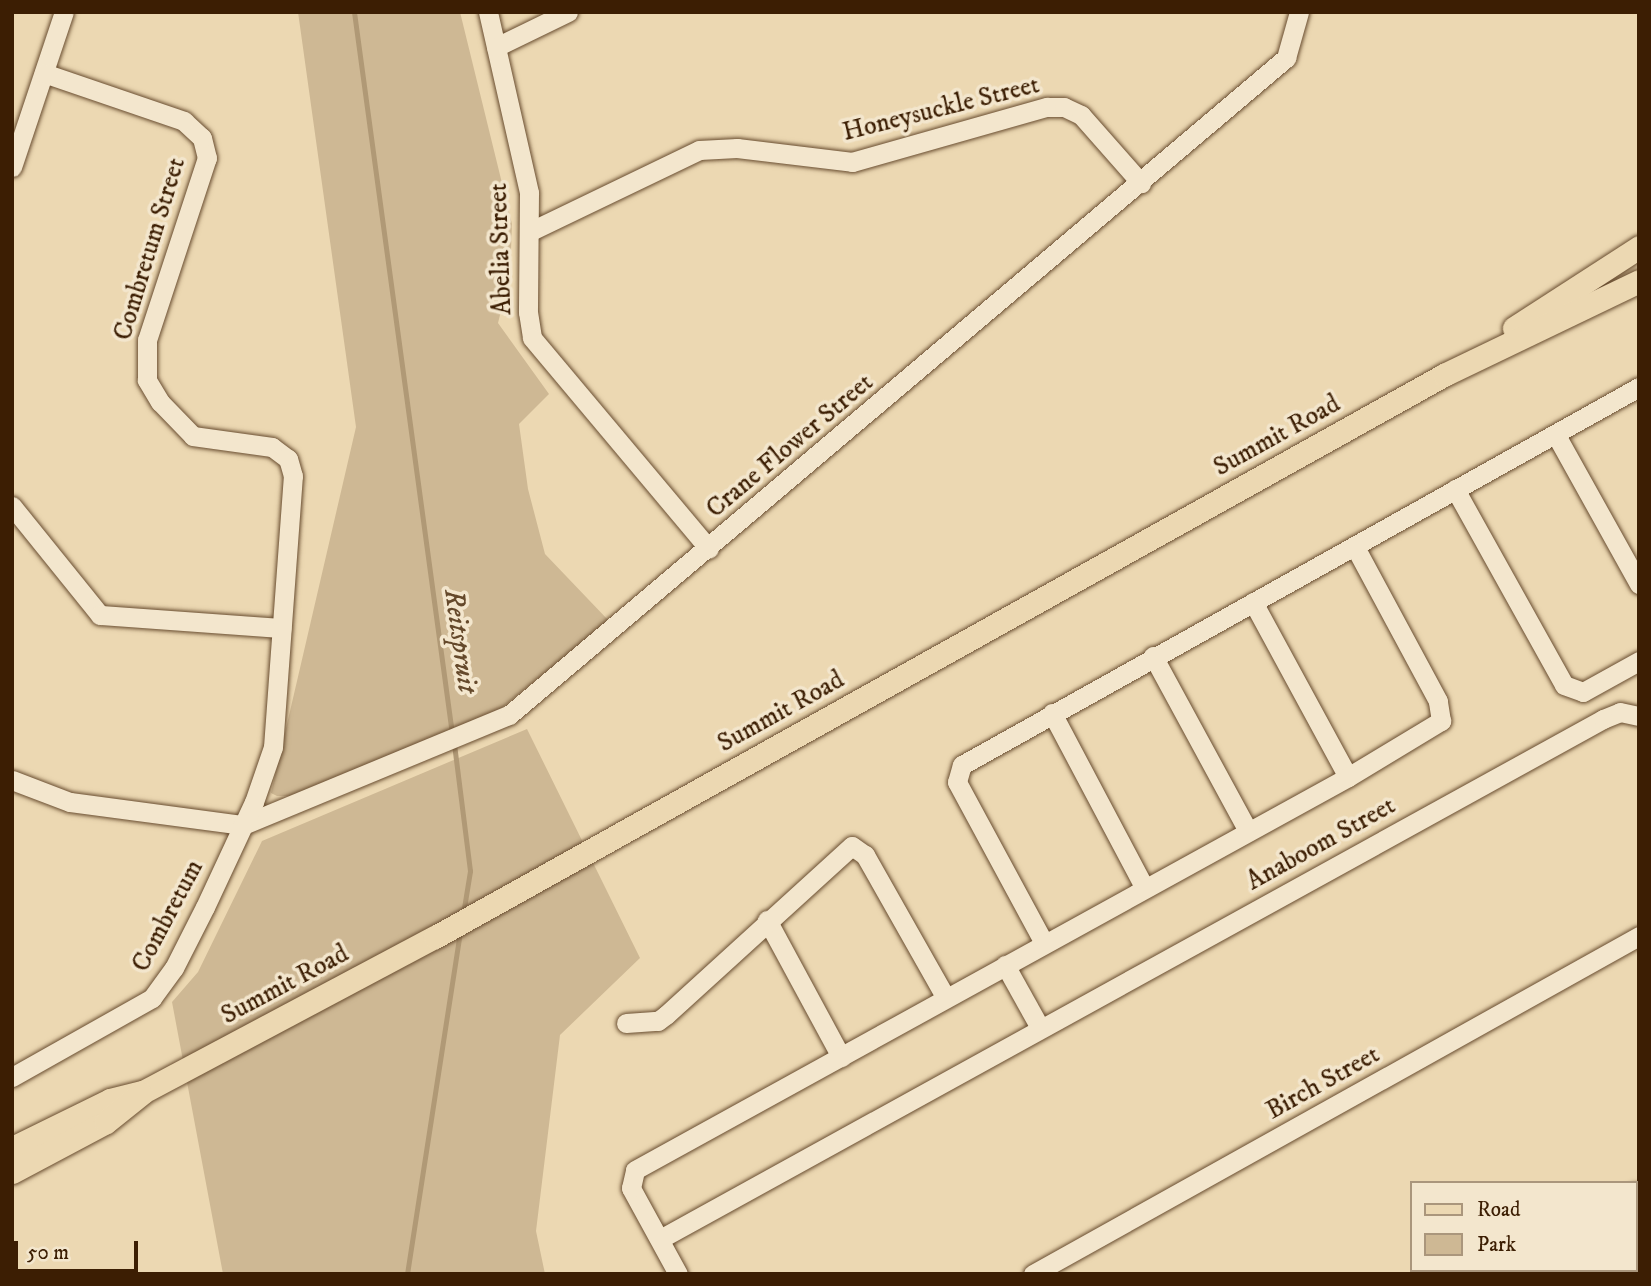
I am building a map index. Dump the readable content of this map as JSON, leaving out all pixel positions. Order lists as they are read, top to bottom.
{
  "streets": {
    "main road": ["Summit Road"],
    "street": [
      "Honeysuckle Street",
      "Combretum Street",
      "Abelia Street",
      "Crane Flower Street",
      "Anaboom Street",
      "Combretum",
      "Birch Street"
    ]
  },
  "crossings": [
    ["Honeysuckle Street", "Abelia Street"],
    ["Honeysuckle Street", "Crane Flower Street"],
    ["Combretum Street", "Crane Flower Street"],
    ["Combretum Street", "Combretum"],
    ["Abelia Street", "Crane Flower Street"],
    ["Crane Flower Street", "Combretum"]
  ],
  "water": ["Reitspruit"],
  "legend": ["Road", "Park"],
  "scale_bar": "50 m"
}
